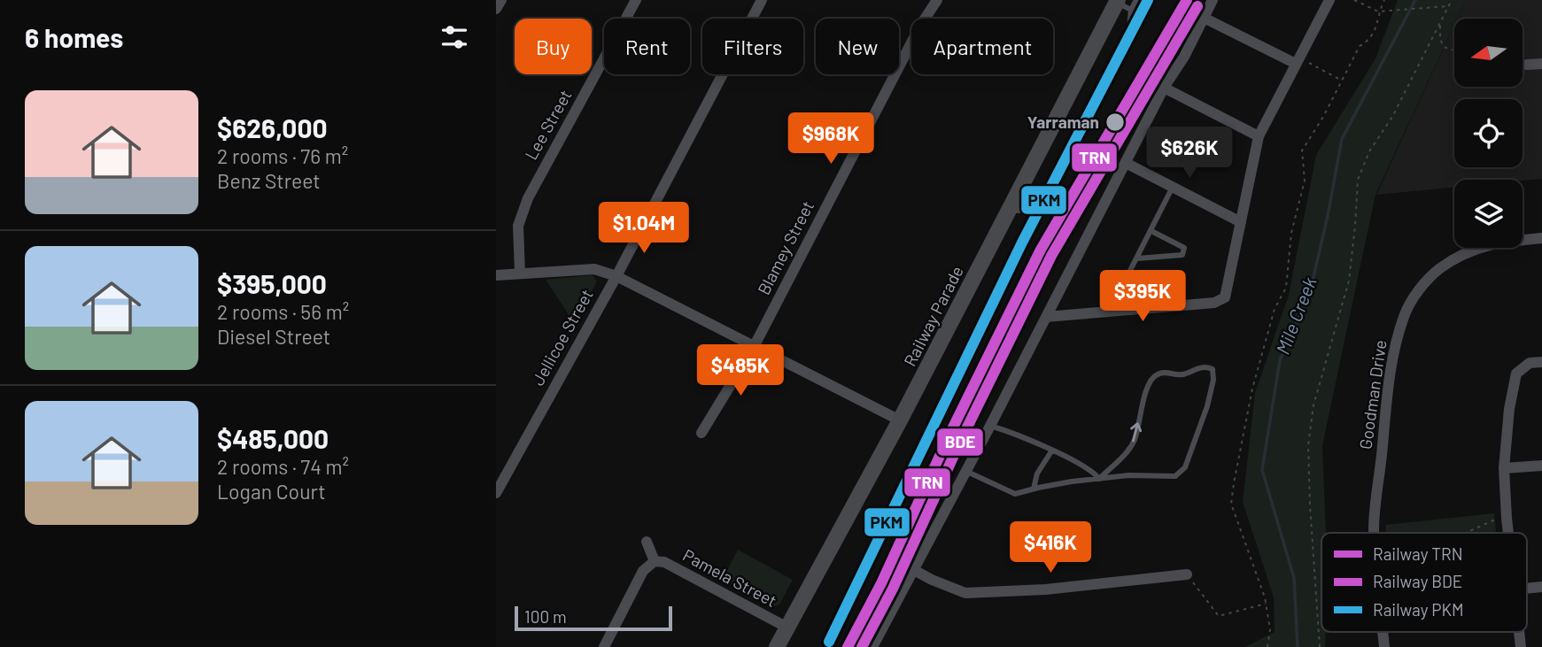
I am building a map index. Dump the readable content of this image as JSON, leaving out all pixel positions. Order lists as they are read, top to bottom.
{
  "streets": {
    "main road": ["Railway Parade"],
    "street": [
      "Lee Street",
      "Blamey Street",
      "Jellicoe Street",
      "Goodman Drive",
      "Pamela Street"
    ]
  },
  "crossings": [
    ["Railway Parade", "Pamela Street"]
  ],
  "water": ["Mile Creek"],
  "places": ["Yarraman"],
  "lines": ["rail line TRN", "rail line PKM", "rail line BDE"],
  "legend": ["Railway TRN", "Railway BDE", "Railway PKM"],
  "scale_bar": "100 m",
  "north": "left",
  "page": {
    "heading": "6 homes",
    "chip": [
      "Buy",
      "Rent",
      "Filters",
      "New",
      "Apartment"
    ],
    "list": [
      {
        "name": "$626,000",
        "note": "2 rooms · 76 m² · Benz Street"
      },
      {
        "name": "$395,000",
        "note": "2 rooms · 56 m² · Diesel Street"
      },
      {
        "name": "$485,000",
        "note": "2 rooms · 74 m² · Logan Court"
      }
    ],
    "price": [
      "$968K",
      "$626K",
      "$1.04M",
      "$395K",
      "$485K",
      "$416K"
    ],
    "scale": "100 m"
  }
}
